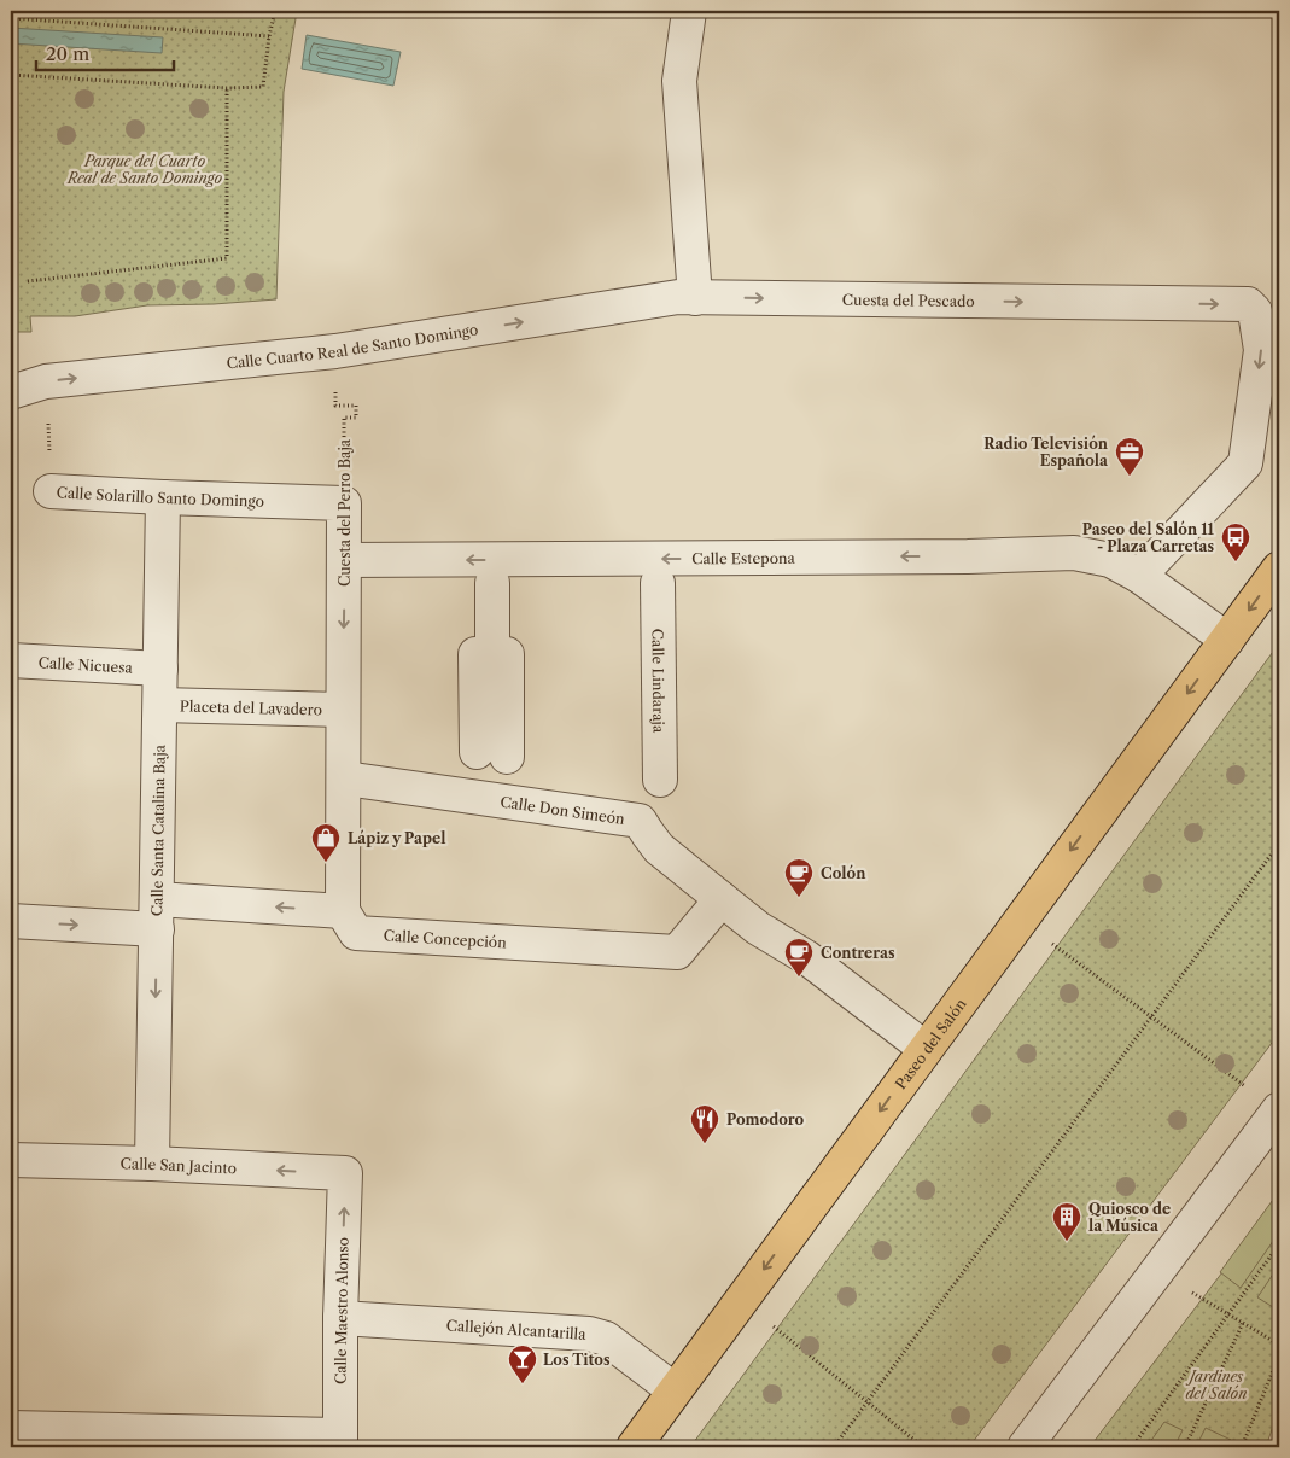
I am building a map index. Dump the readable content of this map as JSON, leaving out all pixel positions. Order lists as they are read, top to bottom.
{
  "streets": {
    "main road": ["Paseo del Salón"],
    "street": [
      "Cuesta del Pescado",
      "Calle Cuarto Real de Santo Domingo",
      "Calle Solarillo Santo Domingo",
      "Cuesta del Perro Baja",
      "Calle Estepona",
      "Calle Nicuesa",
      "Calle Lindaraja",
      "Placeta del Lavadero",
      "Calle Don Simeón",
      "Calle Santa Catalina Baja",
      "Calle Concepción",
      "Calle San Jacinto",
      "Calle Maestro Alonso",
      "Callejón Alcantarilla"
    ]
  },
  "crossings": [
    ["Cuesta del Pescado", "Calle Cuarto Real de Santo Domingo"],
    ["Cuesta del Pescado", "Calle Estepona"],
    ["Calle Cuarto Real de Santo Domingo", "Calle Solarillo Santo Domingo"],
    ["Calle Solarillo Santo Domingo", "Cuesta del Perro Baja"],
    ["Calle Solarillo Santo Domingo", "Calle Santa Catalina Baja"],
    ["Cuesta del Perro Baja", "Calle Estepona"],
    ["Cuesta del Perro Baja", "Placeta del Lavadero"],
    ["Cuesta del Perro Baja", "Calle Don Simeón"],
    ["Cuesta del Perro Baja", "Calle Concepción"],
    ["Calle Estepona", "Paseo del Salón"],
    ["Calle Nicuesa", "Calle Santa Catalina Baja"],
    ["Placeta del Lavadero", "Calle Santa Catalina Baja"],
    ["Calle Don Simeón", "Calle Concepción"],
    ["Calle Don Simeón", "Paseo del Salón"],
    ["Calle Santa Catalina Baja", "Calle San Jacinto"],
    ["Paseo del Salón", "Callejón Alcantarilla"],
    ["Calle San Jacinto", "Calle Maestro Alonso"],
    ["Calle Maestro Alonso", "Callejón Alcantarilla"]
  ],
  "one_way": [
    "Calle Cuarto Real de Santo Domingo",
    "Calle Estepona",
    "Calle Santa Catalina Baja",
    "Paseo del Salón",
    "Calle Maestro Alonso"
  ],
  "parks": ["Parque del Cuarto Real de Santo Domingo", "Jardines del Salón"],
  "places": {
    "office": ["Radio Televisión Española"],
    "bus stop": ["Paseo del Salón 11 - Plaza Carretas"],
    "shop": ["Lápiz y Papel"],
    "cafe": ["Colón", "Contreras"],
    "restaurant": ["Pomodoro"],
    "building": ["Quiosco de la Música"],
    "bar": ["Los Titos"]
  },
  "scale_bar": "20 m"
}
